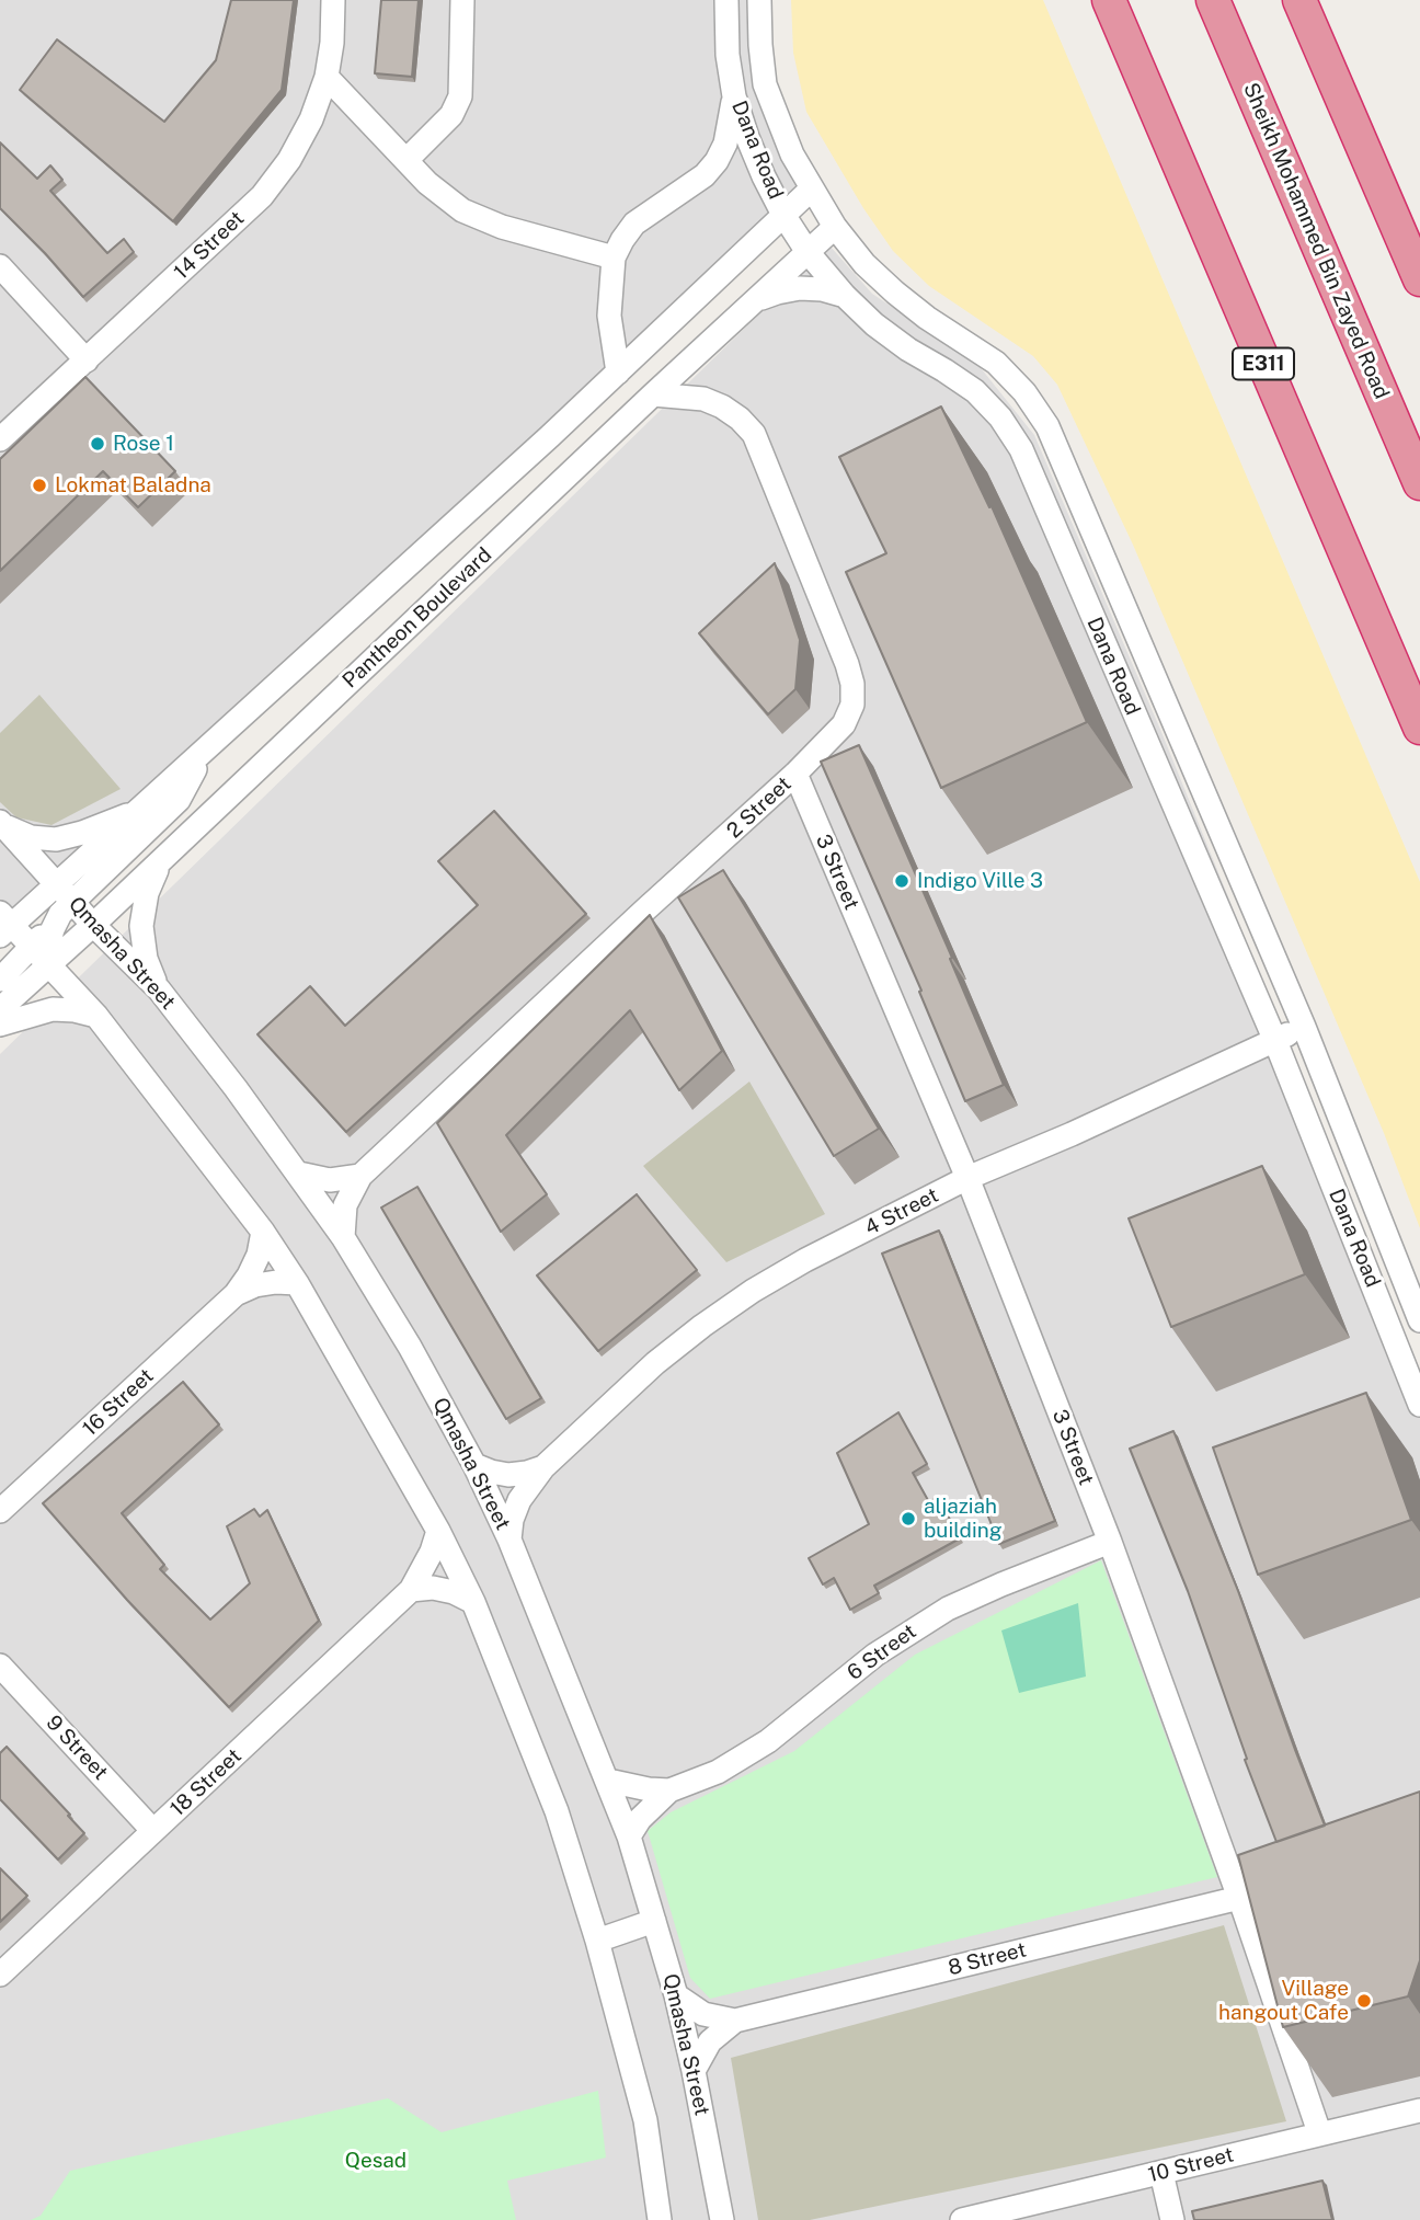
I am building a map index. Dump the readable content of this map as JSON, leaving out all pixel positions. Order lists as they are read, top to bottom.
{
  "streets": {
    "highway": ["Sheikh Mohammed Bin Zayed Road", "E311"],
    "street": [
      "Dana Road",
      "14 Street",
      "Pantheon Boulevard",
      "2 Street",
      "3 Street",
      "Qmasha Street",
      "4 Street",
      "16 Street",
      "6 Street",
      "9 Street",
      "18 Street",
      "8 Street",
      "10 Street"
    ]
  },
  "crossings": [
    ["Dana Road", "Pantheon Boulevard"],
    ["Dana Road", "4 Street"],
    ["Pantheon Boulevard", "2 Street"],
    ["Pantheon Boulevard", "Qmasha Street"],
    ["2 Street", "3 Street"],
    ["2 Street", "Qmasha Street"],
    ["3 Street", "4 Street"],
    ["3 Street", "6 Street"],
    ["3 Street", "8 Street"],
    ["3 Street", "10 Street"],
    ["Qmasha Street", "4 Street"],
    ["Qmasha Street", "6 Street"],
    ["Qmasha Street", "8 Street"],
    ["9 Street", "18 Street"]
  ],
  "parks": ["Qesad"],
  "places": [
    "Rose 1",
    "Lokmat Baladna",
    "Indigo Ville 3",
    "aljaziah building",
    "Village hangout Cafe"
  ]
}
